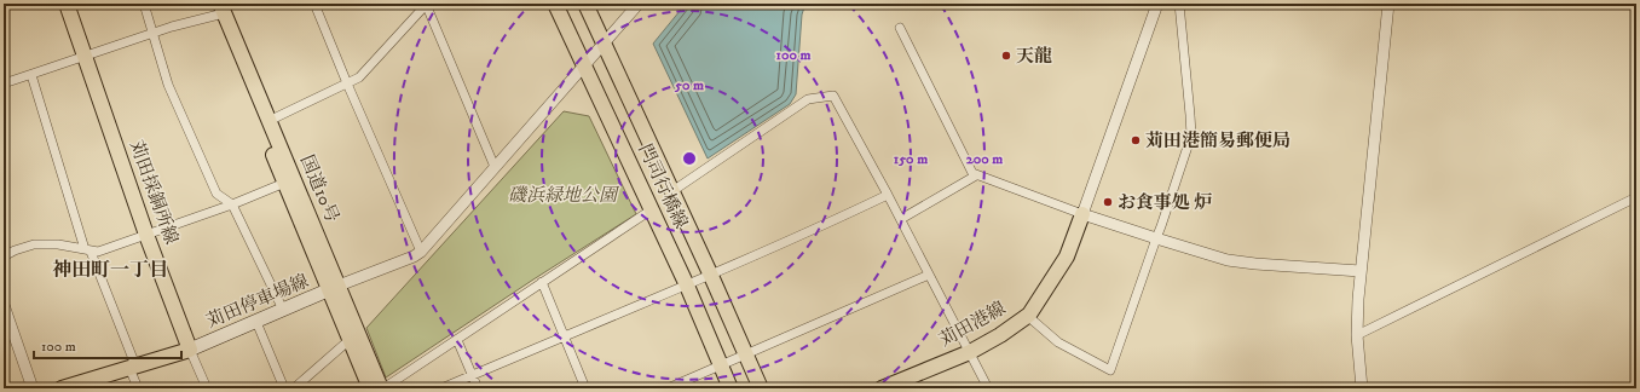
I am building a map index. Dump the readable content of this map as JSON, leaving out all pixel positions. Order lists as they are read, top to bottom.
{
  "streets": {
    "main road": [
      "門司行橋線",
      "国道10号",
      "苅田採銅所線",
      "苅田停車場線",
      "苅田港線"
    ]
  },
  "crossings": [
    ["国道10号", "苅田停車場線"],
    ["苅田採銅所線", "苅田停車場線"]
  ],
  "districts": ["神田町一丁目"],
  "parks": ["磯浜緑地公園"],
  "places": ["天龍", "苅田港簡易郵便局", "お食事処 炉"],
  "scale_bar": "100 m",
  "rings": [
    "100 m",
    "50 m",
    "150 m",
    "200 m"
  ]
}
